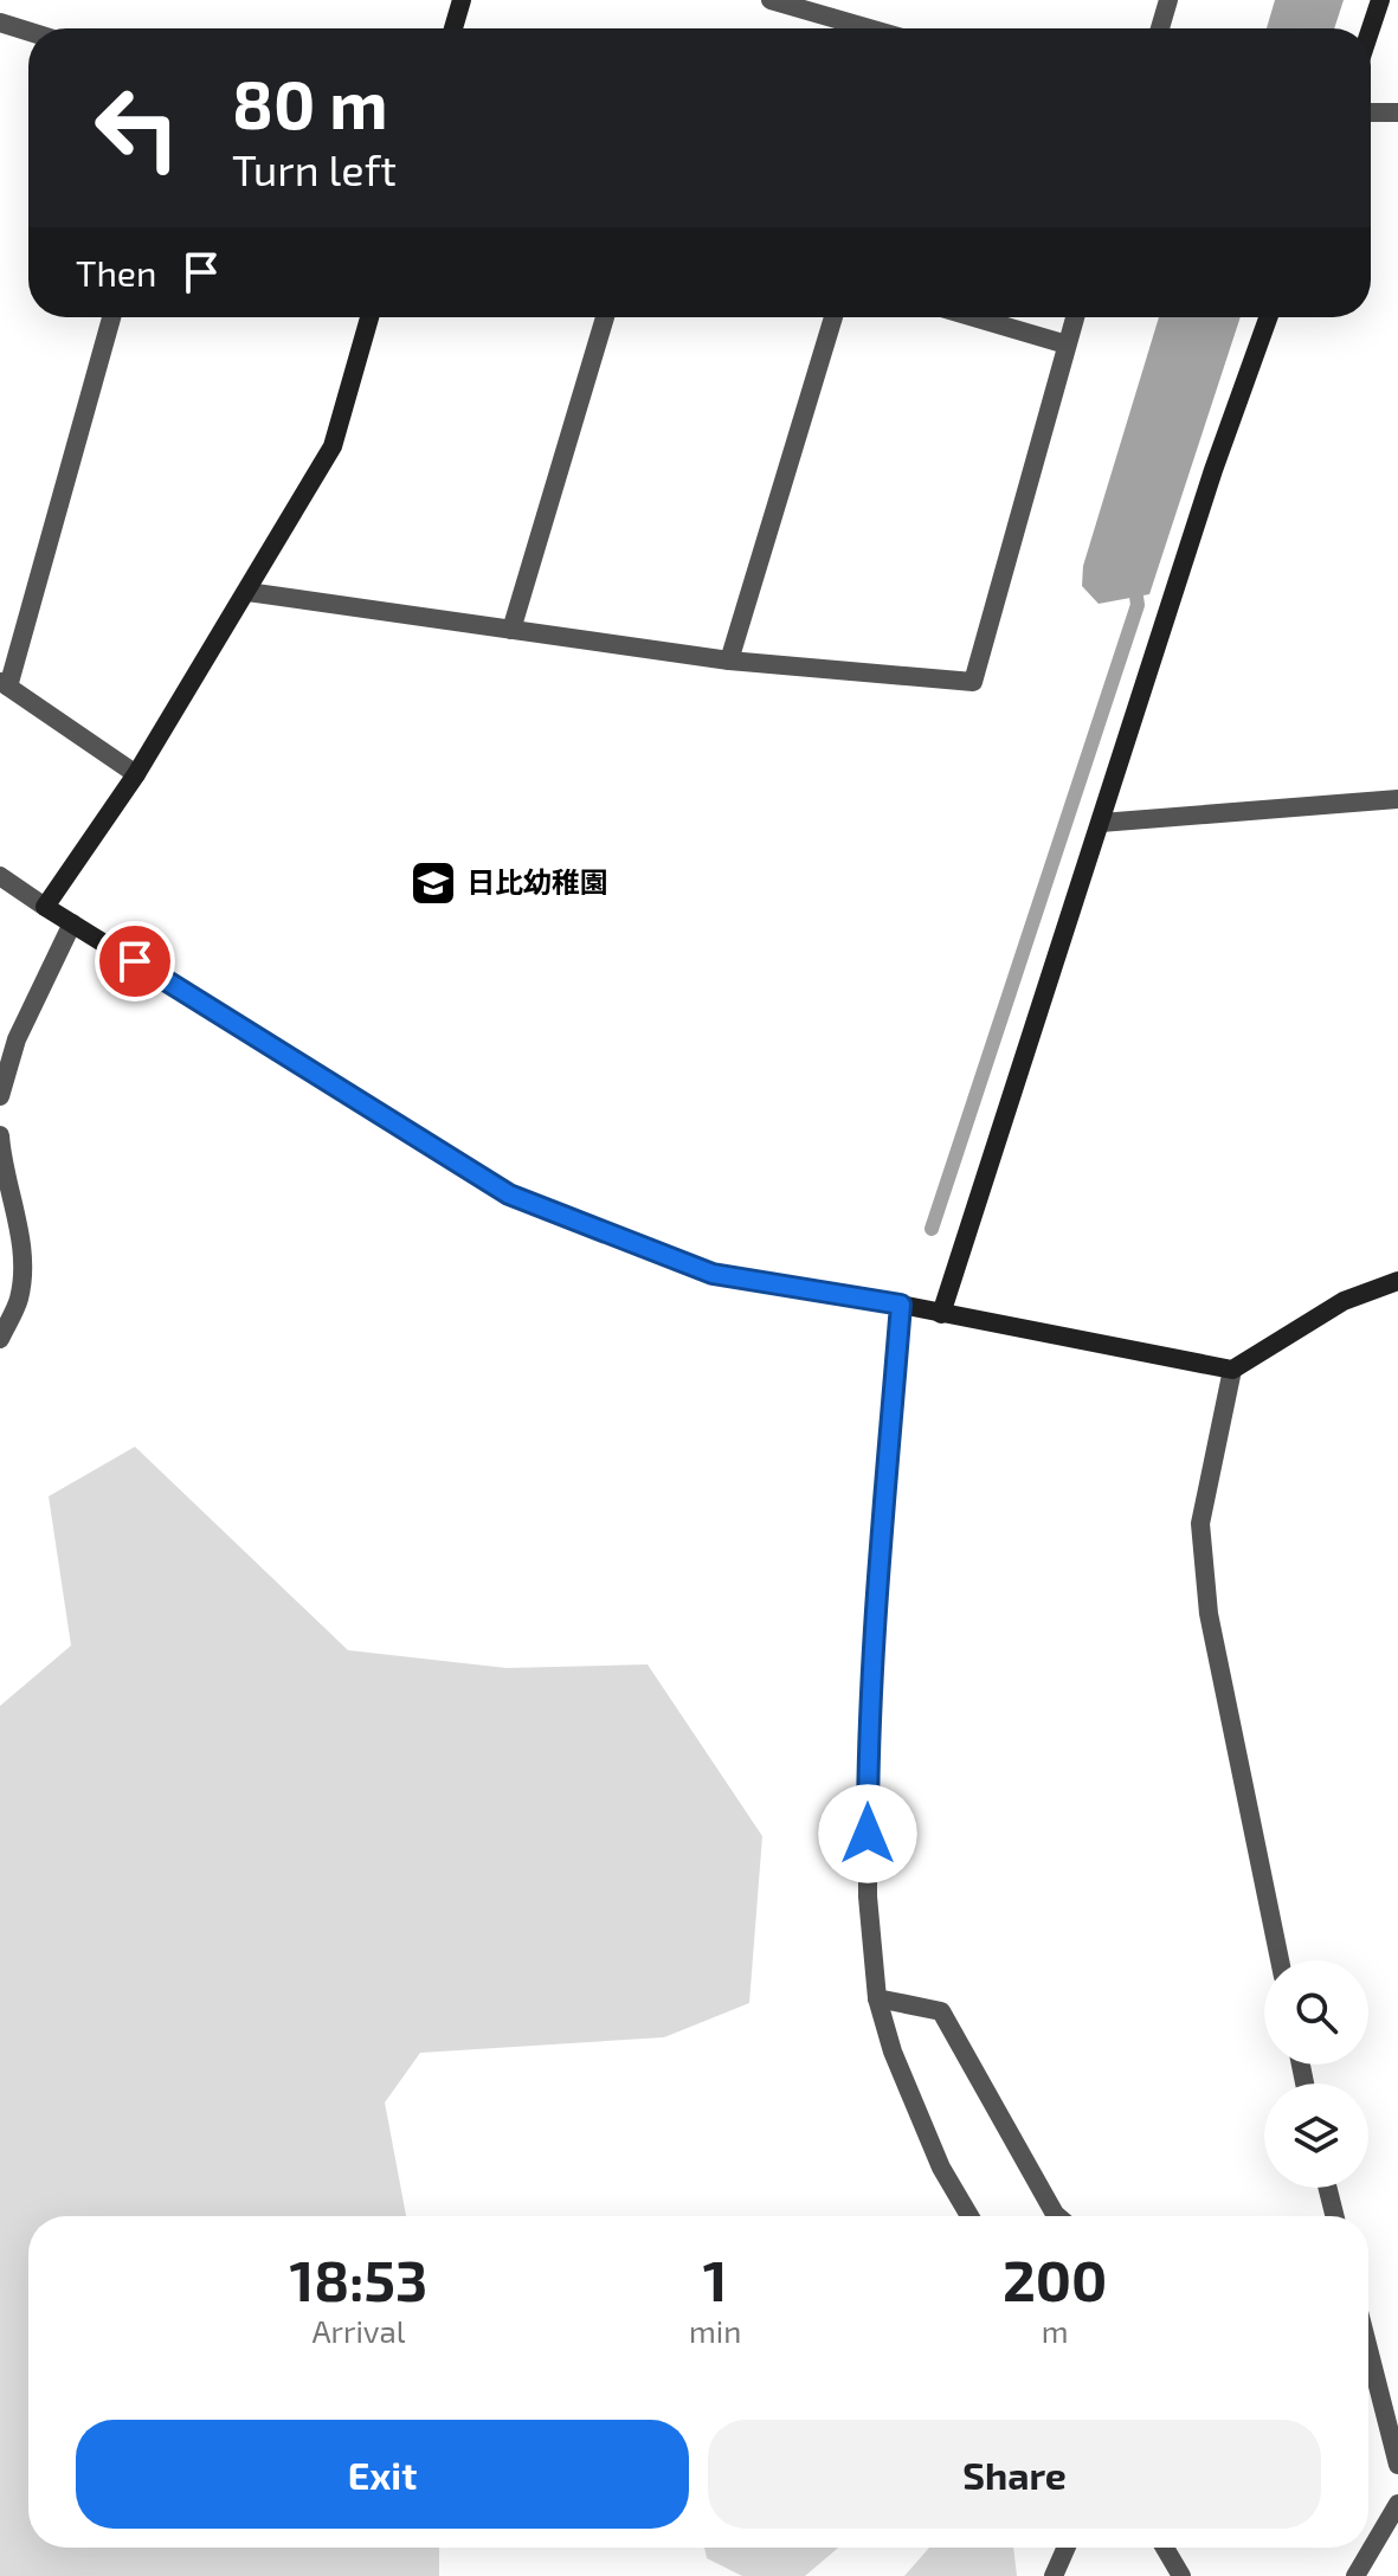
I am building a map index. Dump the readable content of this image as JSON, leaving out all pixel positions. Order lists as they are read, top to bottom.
{
  "places": {
    "school or university": ["日比幼稚園"]
  },
  "page": {
    "turn": ["80 m", "Turn left"],
    "then": "Then",
    "eta": [
      "18:53",
      "Arrival",
      "1",
      "min",
      "200",
      "m"
    ],
    "buttons": ["Exit", "Share"]
  }
}
